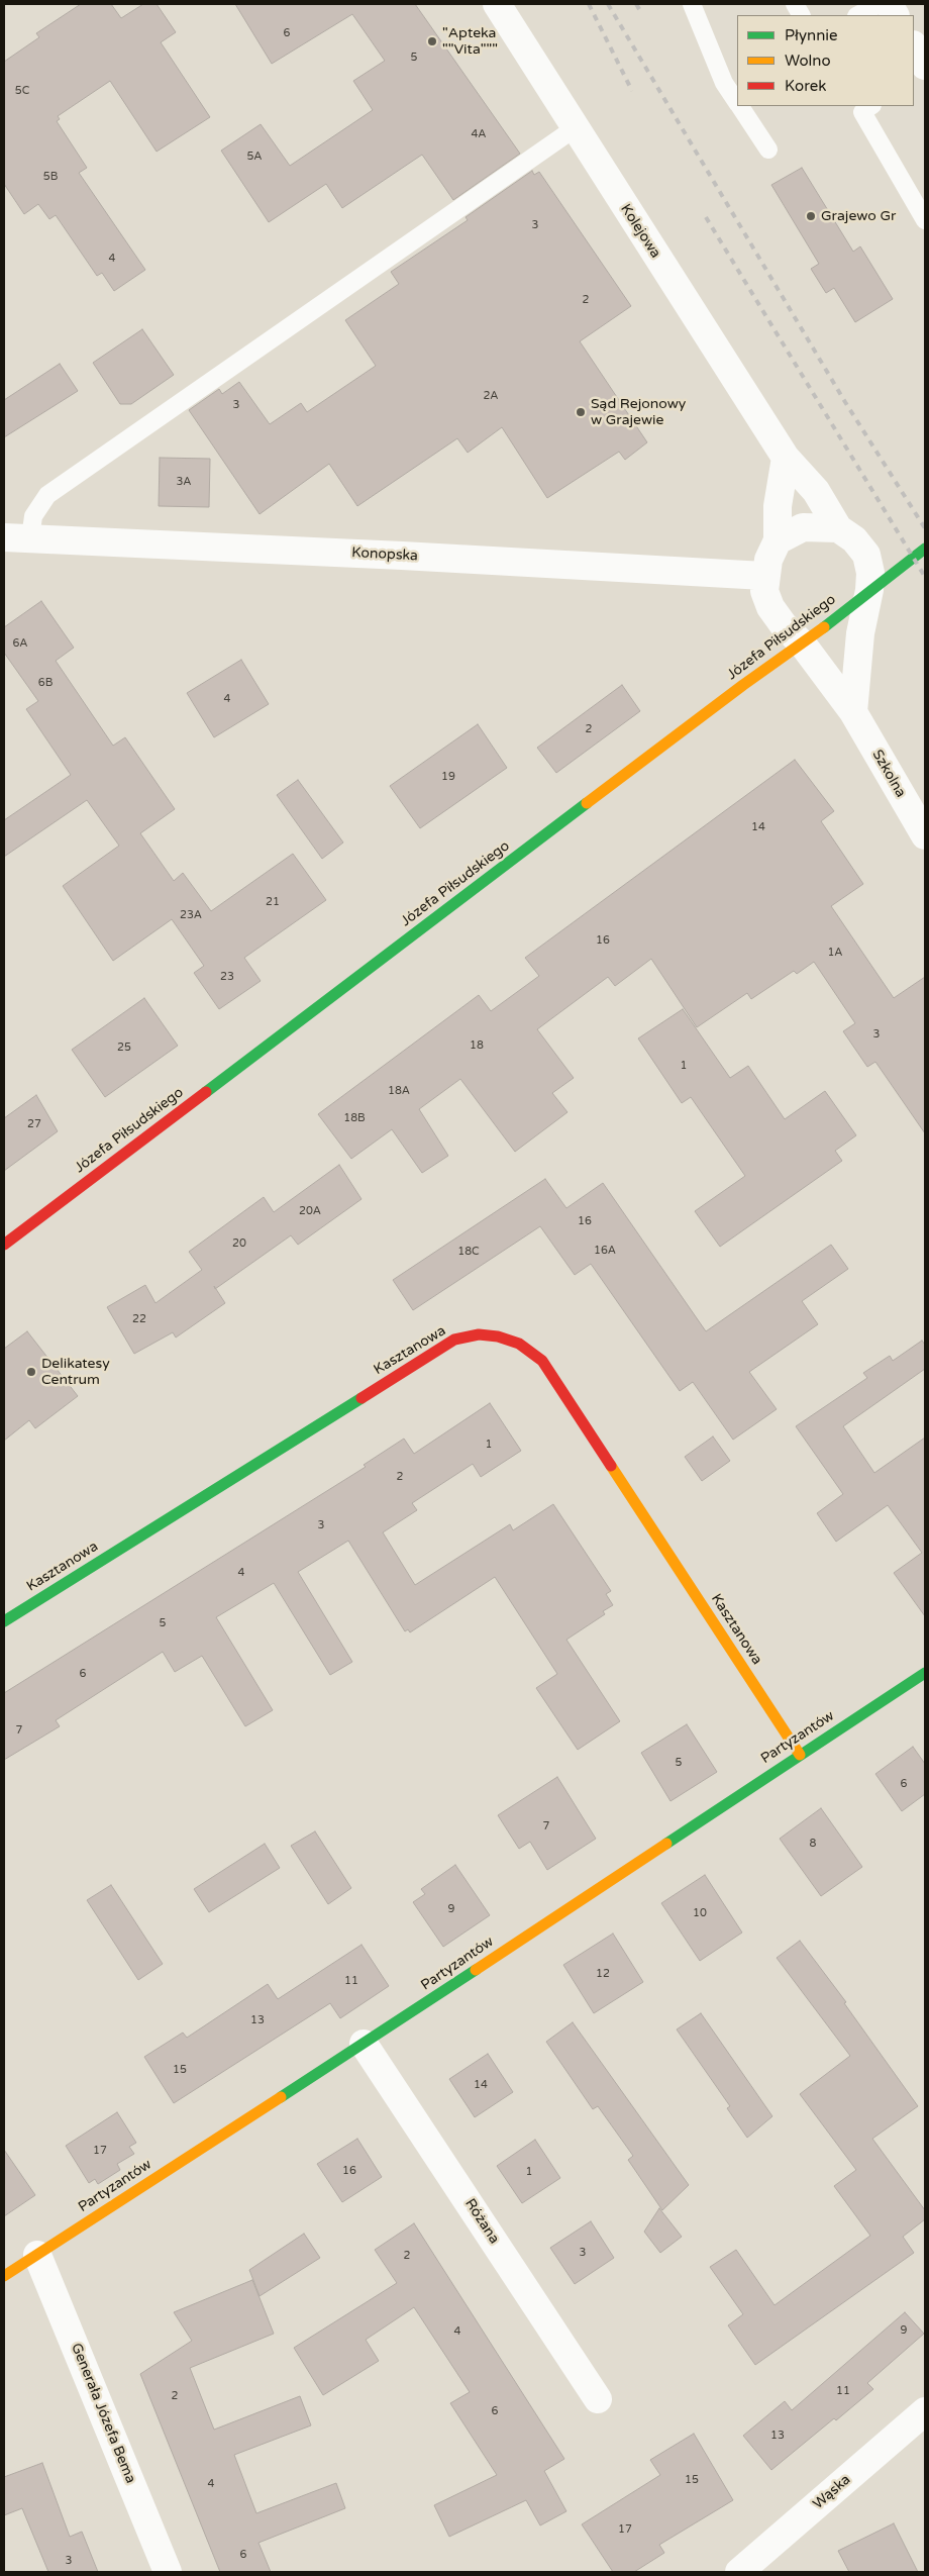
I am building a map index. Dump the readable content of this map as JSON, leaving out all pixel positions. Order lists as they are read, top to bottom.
{
  "streets": {
    "street": [
      "Kolejowa",
      "Konopska",
      "Józefa Piłsudskiego",
      "Szkolna",
      "Kasztanowa",
      "Partyzantów",
      "Różana",
      "Generała Józefa Bema",
      "Wąska"
    ]
  },
  "crossings": [
    ["Kolejowa", "Konopska"],
    ["Kolejowa", "Józefa Piłsudskiego"],
    ["Kolejowa", "Szkolna"],
    ["Konopska", "Józefa Piłsudskiego"],
    ["Konopska", "Szkolna"],
    ["Józefa Piłsudskiego", "Szkolna"],
    ["Kasztanowa", "Partyzantów"],
    ["Partyzantów", "Różana"],
    ["Partyzantów", "Generała Józefa Bema"]
  ],
  "places": [
    "\"Apteka \"\"Vita\"\"\"",
    "Grajewo Gr",
    "Sąd Rejonowy w Grajewie",
    "Delikatesy Centrum"
  ],
  "house_numbers": [
    "6",
    "5",
    "5C",
    "4A",
    "5A",
    "5B",
    "3",
    "4",
    "2",
    "2A",
    "3",
    "3A",
    "6A",
    "6B",
    "4",
    "2",
    "19",
    "14",
    "21",
    "23A",
    "16",
    "1A",
    "23",
    "3",
    "18",
    "25",
    "1",
    "18A",
    "18B",
    "27",
    "20A",
    "16",
    "20",
    "16A",
    "18C",
    "22",
    "1",
    "2",
    "3",
    "4",
    "5",
    "6",
    "7",
    "5",
    "6",
    "7",
    "8",
    "9",
    "10",
    "12",
    "11",
    "13",
    "15",
    "14",
    "17",
    "16",
    "1",
    "3",
    "2",
    "9",
    "4",
    "11",
    "2",
    "6",
    "13",
    "15",
    "4",
    "17",
    "6",
    "3"
  ],
  "legend": ["Płynnie", "Wolno", "Korek"]
}
